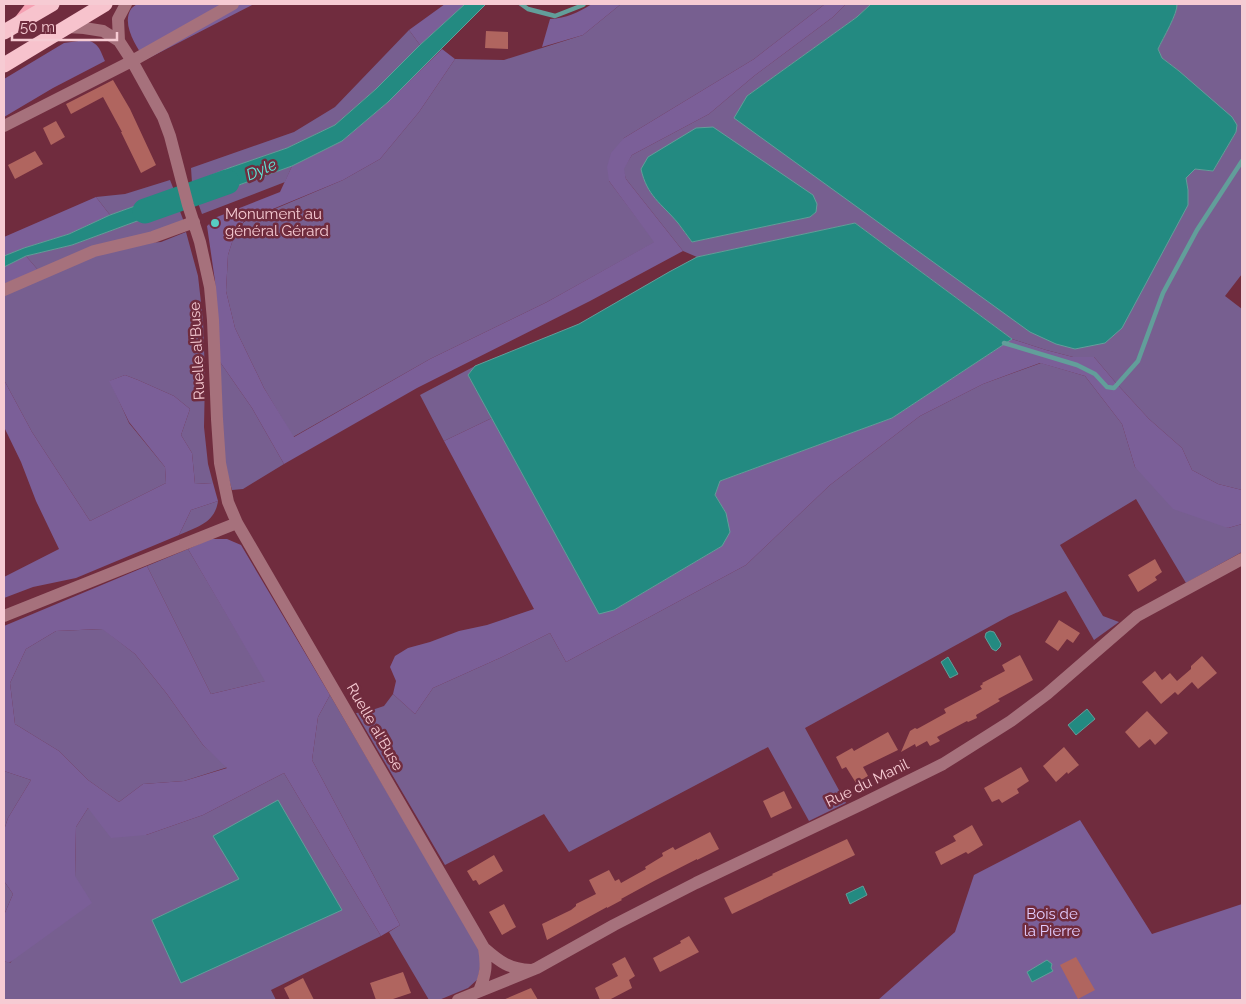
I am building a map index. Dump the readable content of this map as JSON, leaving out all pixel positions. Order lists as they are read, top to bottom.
{
  "streets": {
    "street": ["Ruelle al'Buse", "Rue du Manil"]
  },
  "crossings": [
    ["Ruelle al'Buse", "Rue du Manil"]
  ],
  "water": ["Dyle"],
  "parks": ["Bois de la Pierre"],
  "places": ["Monument au général Gérard"],
  "scale_bar": "50 m"
}
